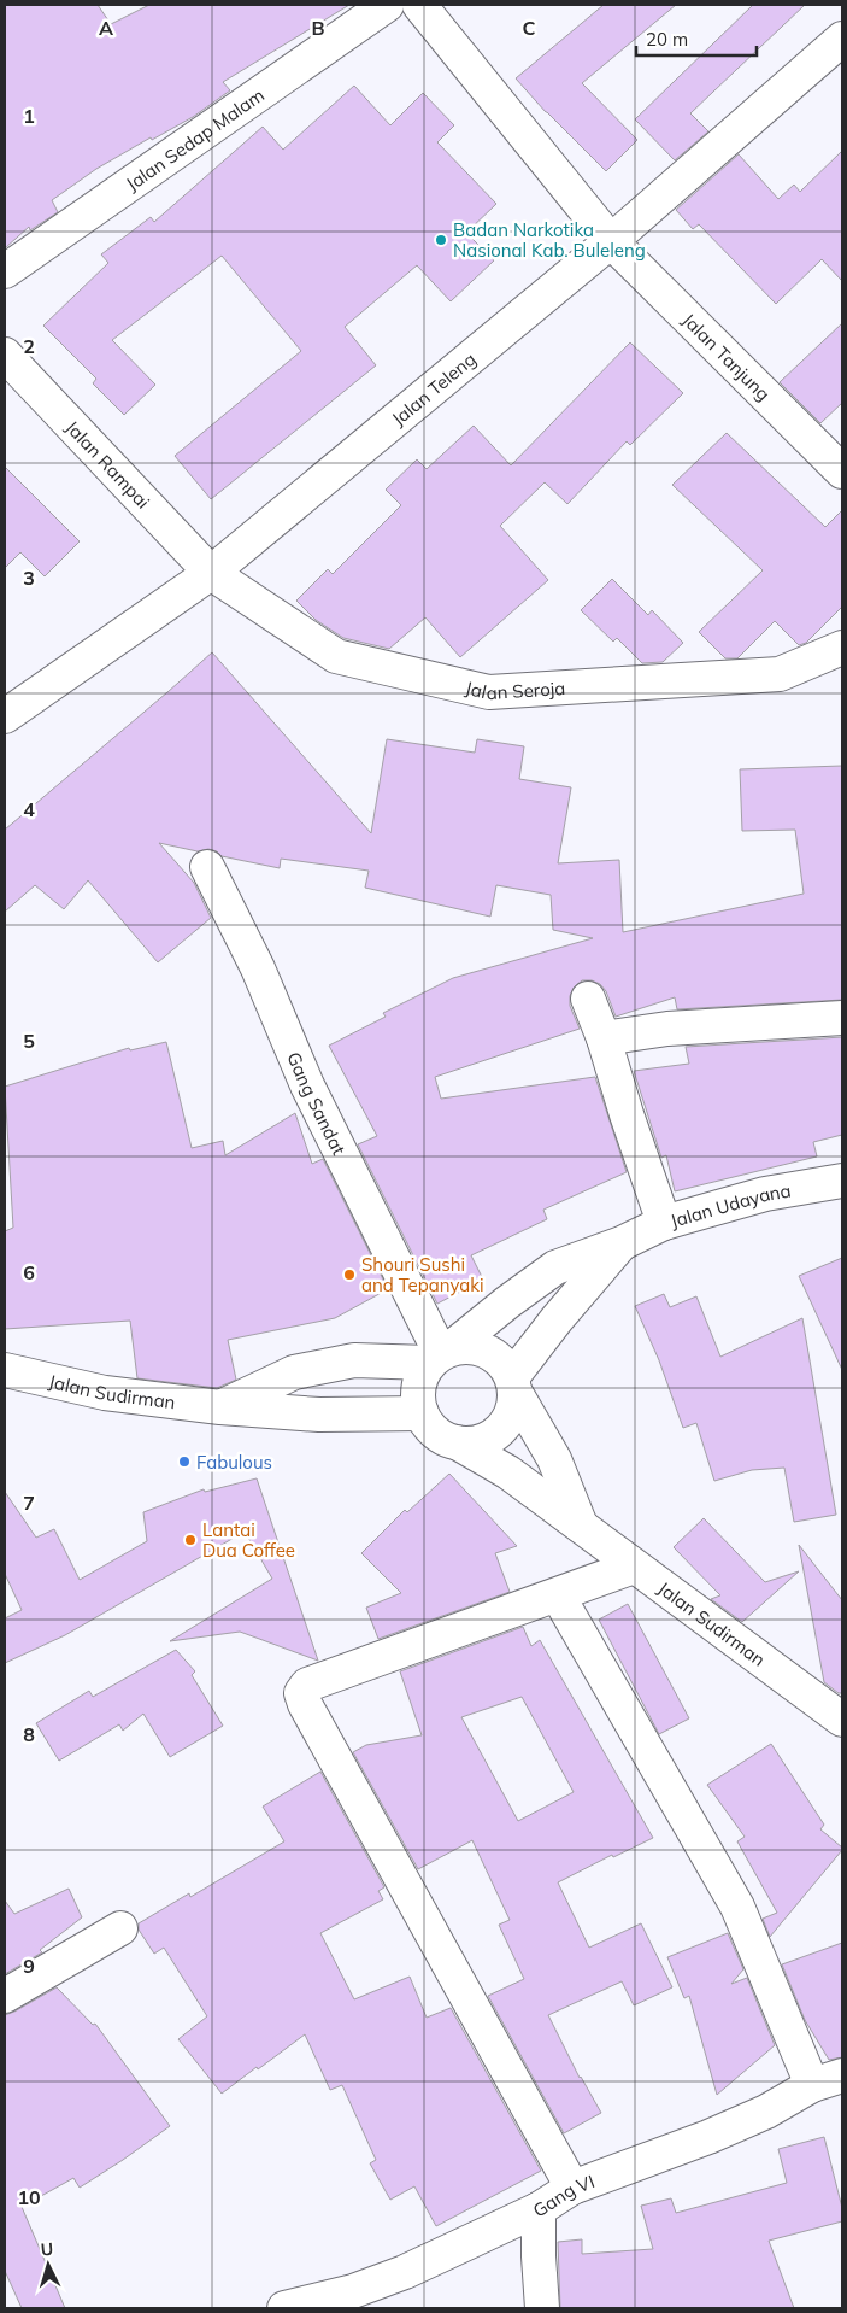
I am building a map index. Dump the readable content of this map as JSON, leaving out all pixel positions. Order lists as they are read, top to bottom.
{
  "streets": {
    "street": [
      "Jalan Sedap Malam",
      "Jalan Tanjung",
      "Jalan Teleng",
      "Jalan Rampai",
      "Jalan Seroja",
      "Gang Sandat",
      "Jalan Udayana",
      "Jalan Sudirman",
      "Gang VI"
    ]
  },
  "crossings": [
    ["Jalan Tanjung", "Jalan Teleng"],
    ["Jalan Teleng", "Jalan Rampai"],
    ["Jalan Teleng", "Jalan Seroja"],
    ["Jalan Rampai", "Jalan Seroja"],
    ["Gang Sandat", "Jalan Udayana"],
    ["Gang Sandat", "Jalan Sudirman"],
    ["Jalan Udayana", "Jalan Sudirman"]
  ],
  "places": [
    "Badan Narkotika Nasional Kab. Buleleng",
    "Shouri Sushi and Tepanyaki",
    "Fabulous",
    "Lantai Dua Coffee"
  ],
  "scale_bar": "20 m",
  "north": "top",
  "grid": {
    "columns": ["A", "B", "C"],
    "rows": [
      "1",
      "2",
      "3",
      "4",
      "5",
      "6",
      "7",
      "8",
      "9",
      "10"
    ]
  }
}
